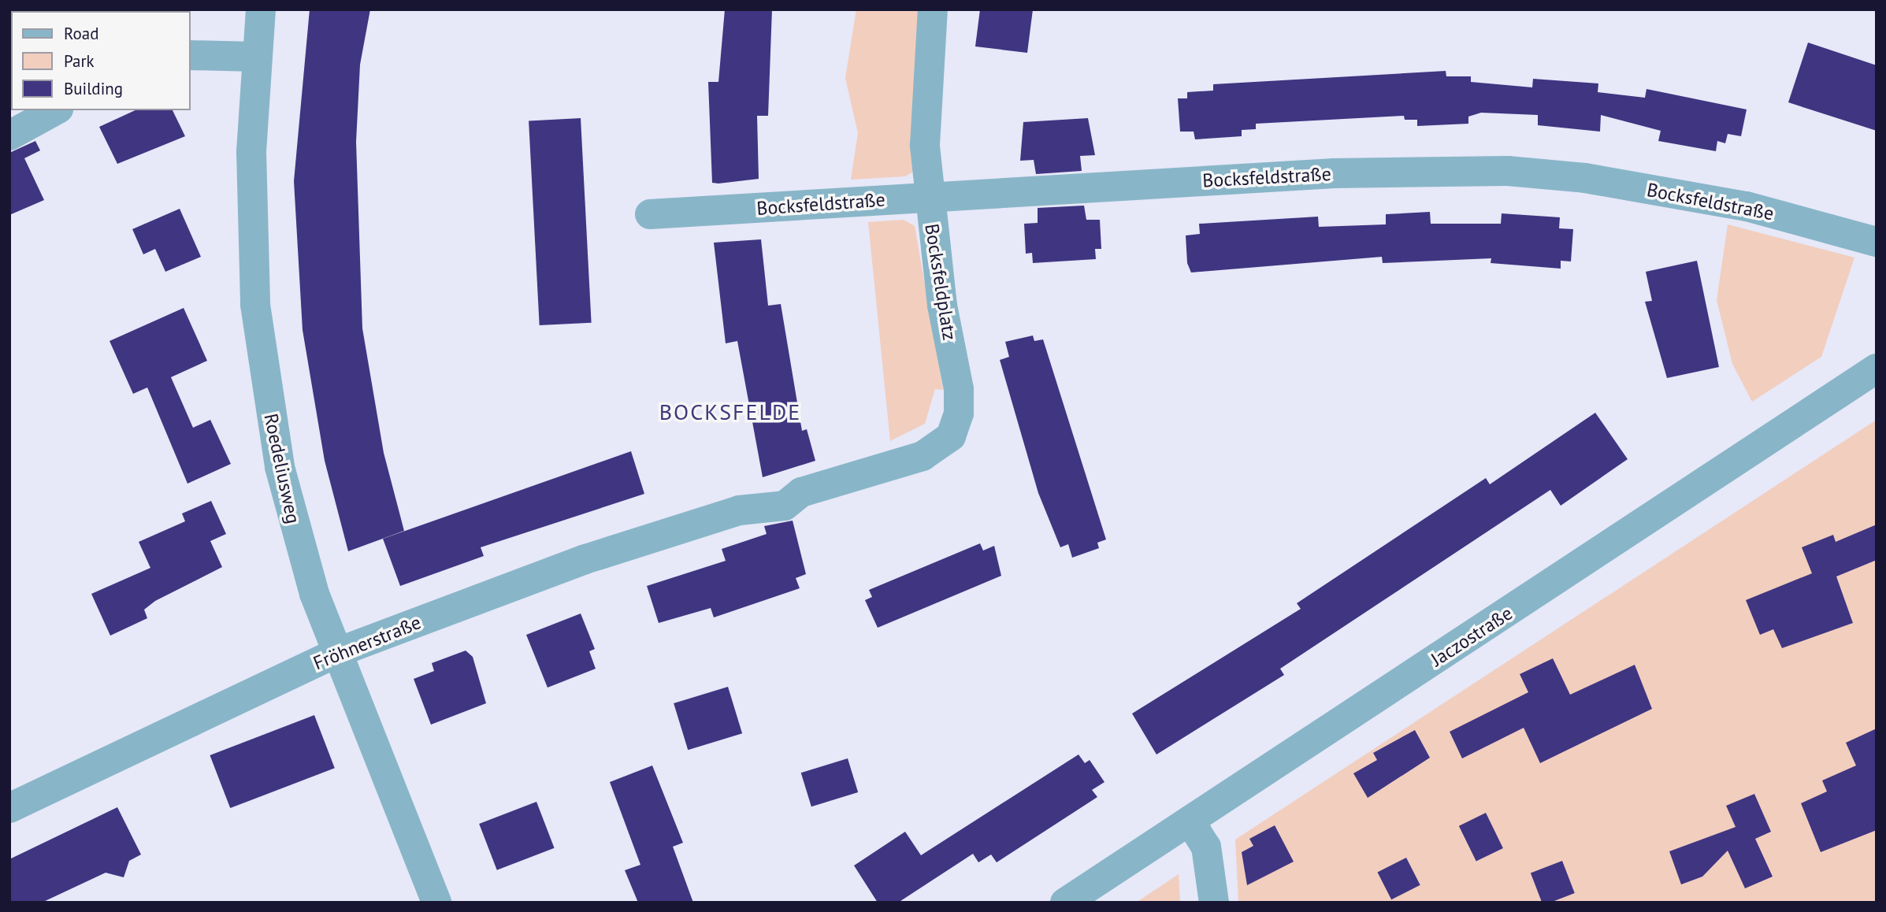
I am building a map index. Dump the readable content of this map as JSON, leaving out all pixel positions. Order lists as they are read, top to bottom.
{
  "streets": {
    "street": [
      "Bocksfeldstraße",
      "Bocksfeldplatz",
      "Roedeliusweg",
      "Jaczostraße",
      "Fröhnerstraße"
    ]
  },
  "crossings": [
    ["Bocksfeldstraße", "Bocksfeldplatz"],
    ["Bocksfeldplatz", "Fröhnerstraße"],
    ["Roedeliusweg", "Fröhnerstraße"]
  ],
  "districts": ["BOCKSFELDE"],
  "legend": ["Road", "Park", "Building"]
}
